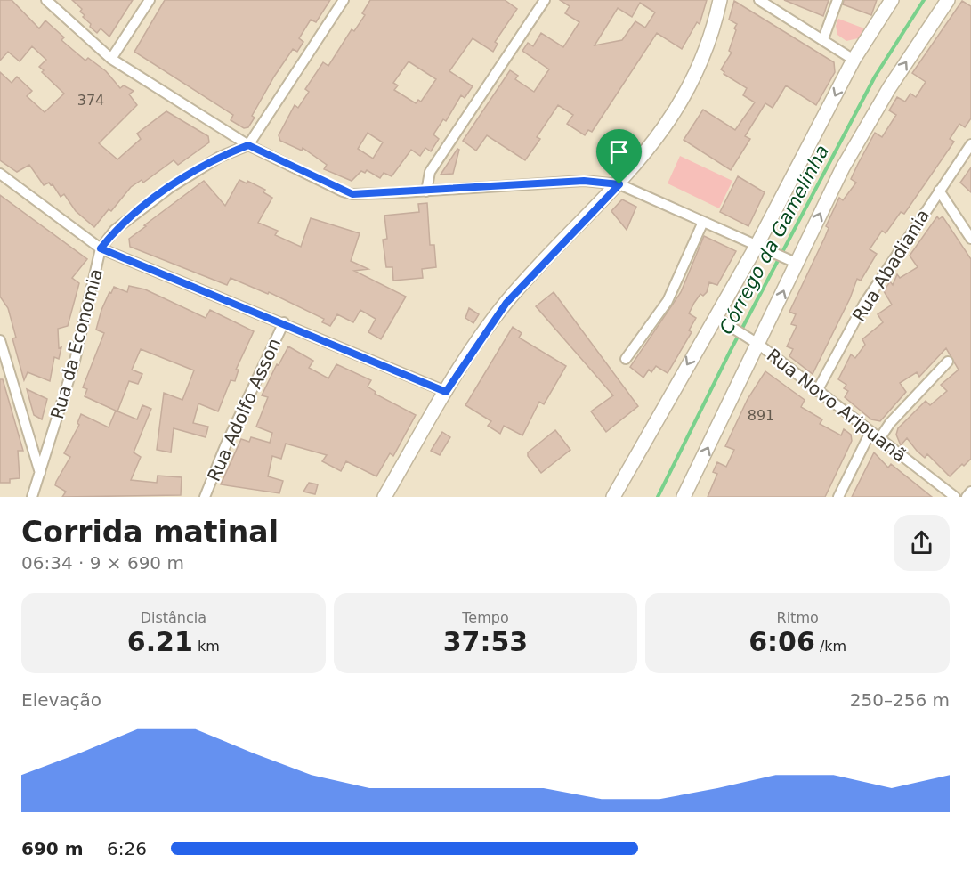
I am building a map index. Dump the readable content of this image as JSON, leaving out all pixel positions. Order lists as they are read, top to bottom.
{
  "streets": {
    "street": [
      "Rua Abadiania",
      "Rua da Economia",
      "Rua Novo Aripuanã",
      "Rua Adolfo Asson"
    ]
  },
  "crossings": [
    ["Rua Abadiania", "Rua Novo Aripuanã"]
  ],
  "water": ["Córrego da Gamelinha"],
  "house_numbers": ["374", "891"],
  "page": {
    "heading": ["Corrida matinal", "06:34 · 9 × 690 m"],
    "stats": [
      ["Distância", "6.21 km"],
      ["Tempo", "37:53"],
      ["Ritmo", "6:06 /km"]
    ],
    "chart": ["Elevação", "250–256 m"],
    "list": [
      {
        "name": "690 m",
        "note": "6:26"
      }
    ]
  }
}
